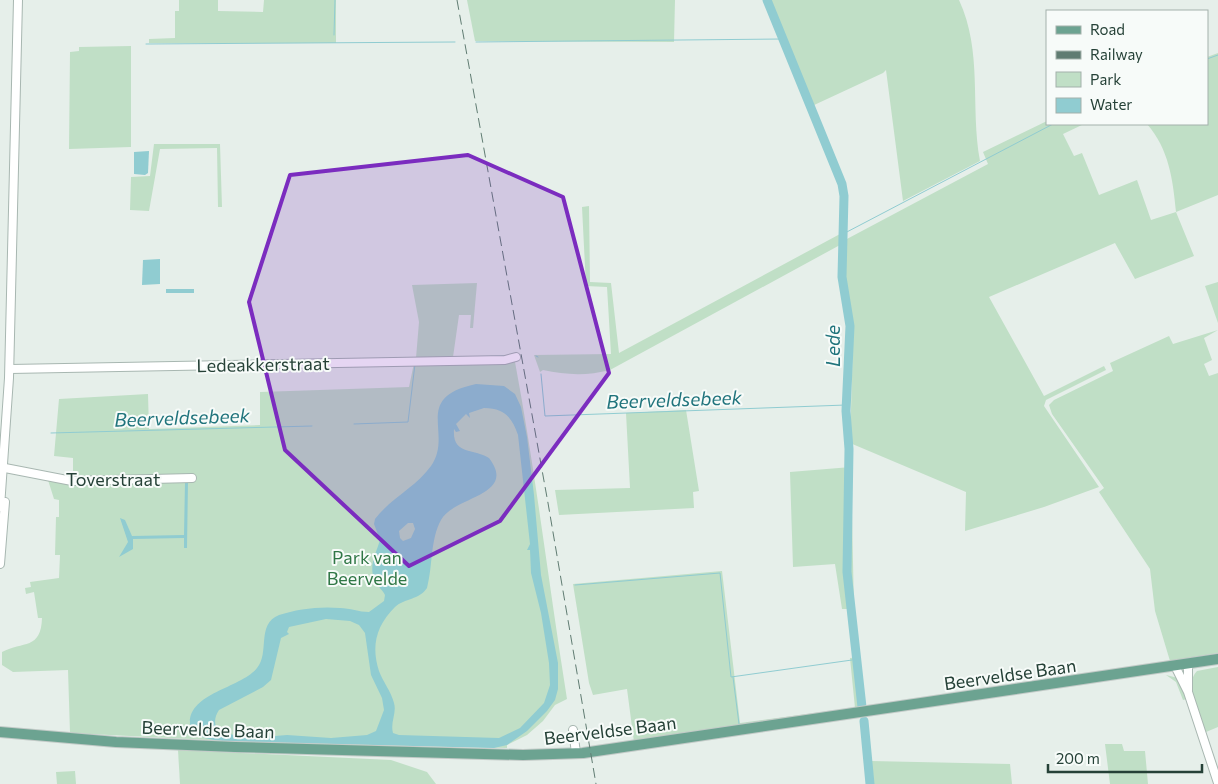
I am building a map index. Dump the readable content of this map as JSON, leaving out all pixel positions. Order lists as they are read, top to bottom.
{
  "streets": {
    "main road": ["Beerveldse Baan"],
    "street": ["Ledeakkerstraat", "Toverstraat"]
  },
  "water": ["Lede", "Beerveldsebeek"],
  "parks": ["Park van Beervelde"],
  "legend": [
    "Road",
    "Railway",
    "Park",
    "Water"
  ],
  "scale_bar": "200 m"
}
